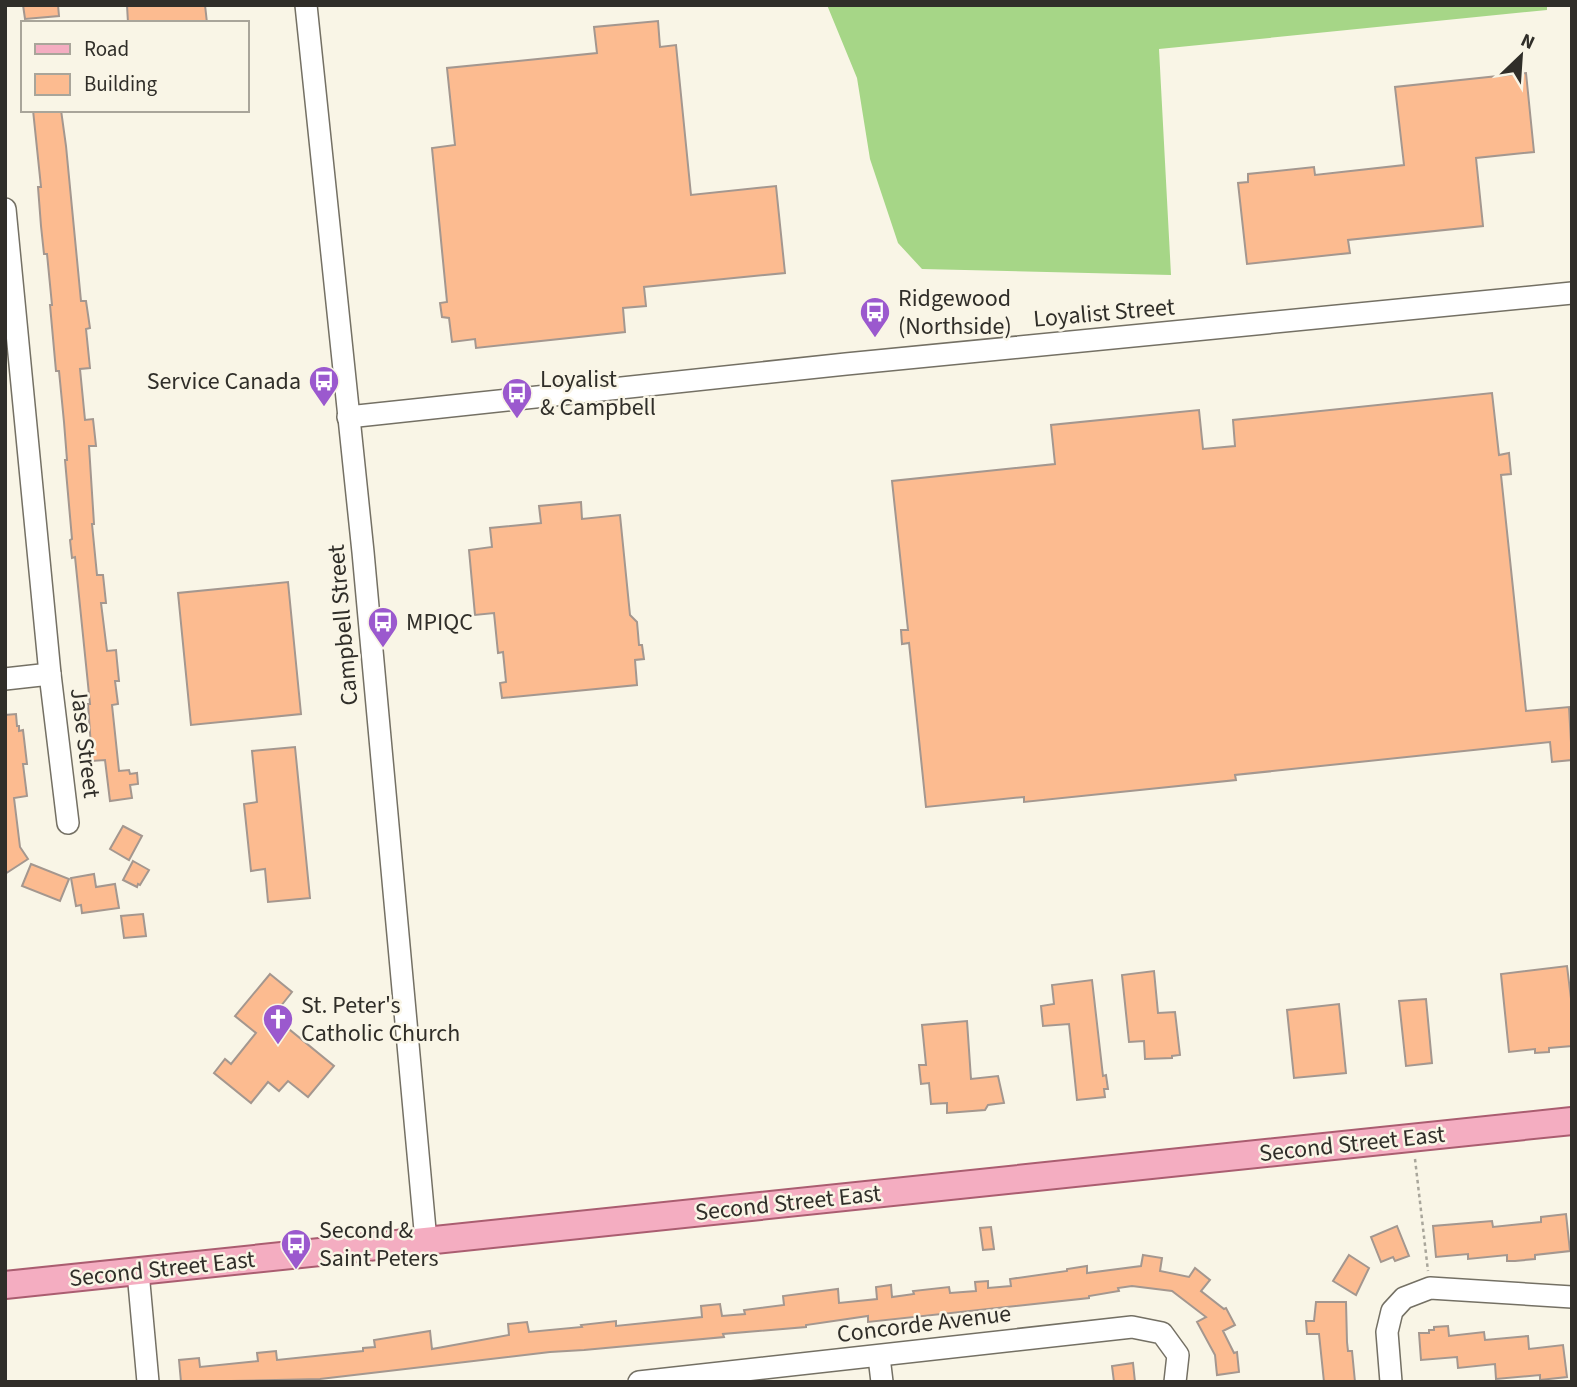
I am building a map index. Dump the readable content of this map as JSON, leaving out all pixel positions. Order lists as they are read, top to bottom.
{
  "streets": {
    "main road": ["Second Street East"],
    "street": [
      "Loyalist Street",
      "Campbell Street",
      "Jase Street",
      "Concorde Avenue"
    ]
  },
  "crossings": [
    ["Loyalist Street", "Campbell Street"],
    ["Campbell Street", "Second Street East"]
  ],
  "places": {
    "bus stop": [
      "Ridgewood (Northside)",
      "Service Canada",
      "Loyalist & Campbell",
      "MPIQC",
      "Second & Saint Peters"
    ],
    "church": ["St. Peter's Catholic Church"]
  },
  "legend": ["Road", "Building"],
  "north": "top right"
}
